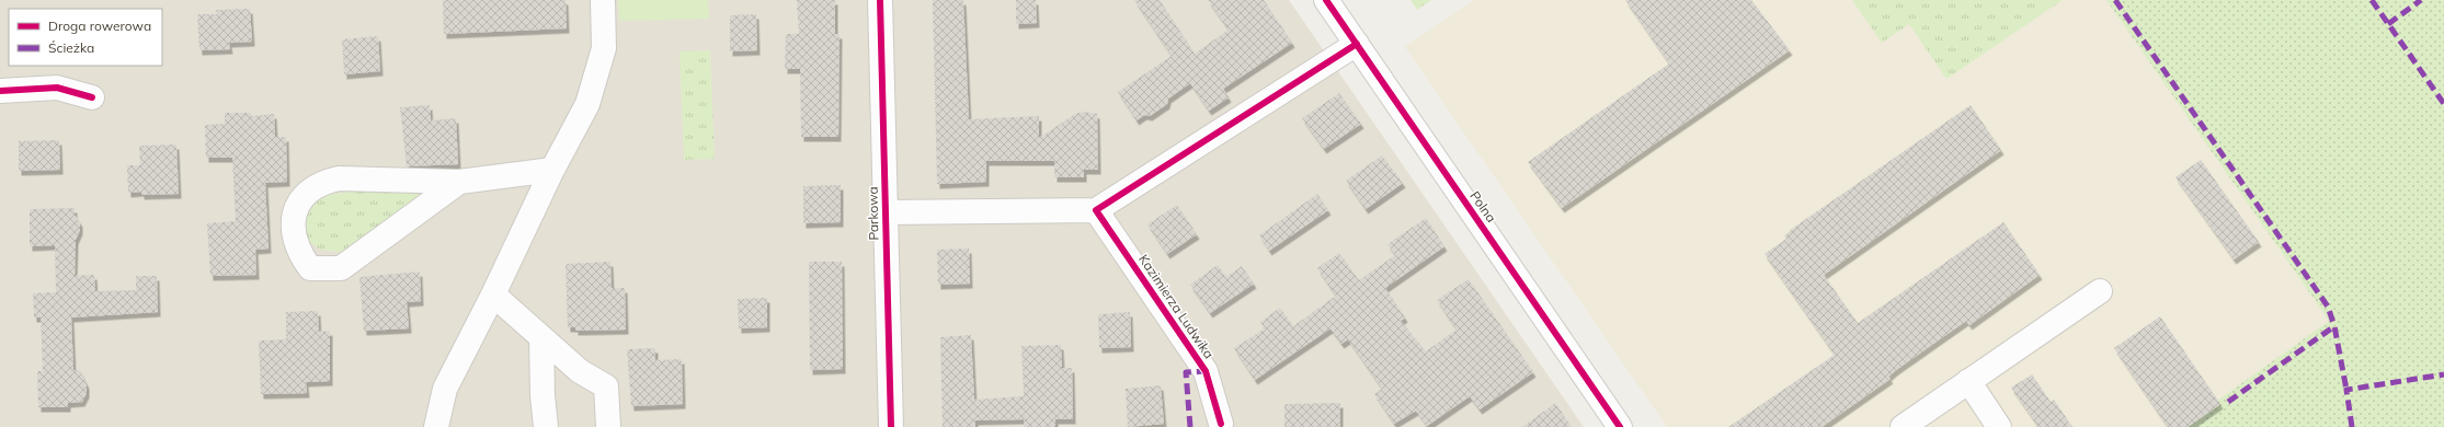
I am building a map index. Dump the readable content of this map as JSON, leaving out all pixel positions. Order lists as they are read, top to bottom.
{
  "streets": {
    "street": ["Polna", "Parkowa", "Kazimierza Ludwika"]
  },
  "legend": ["Droga rowerowa", "Ścieżka"]
}
